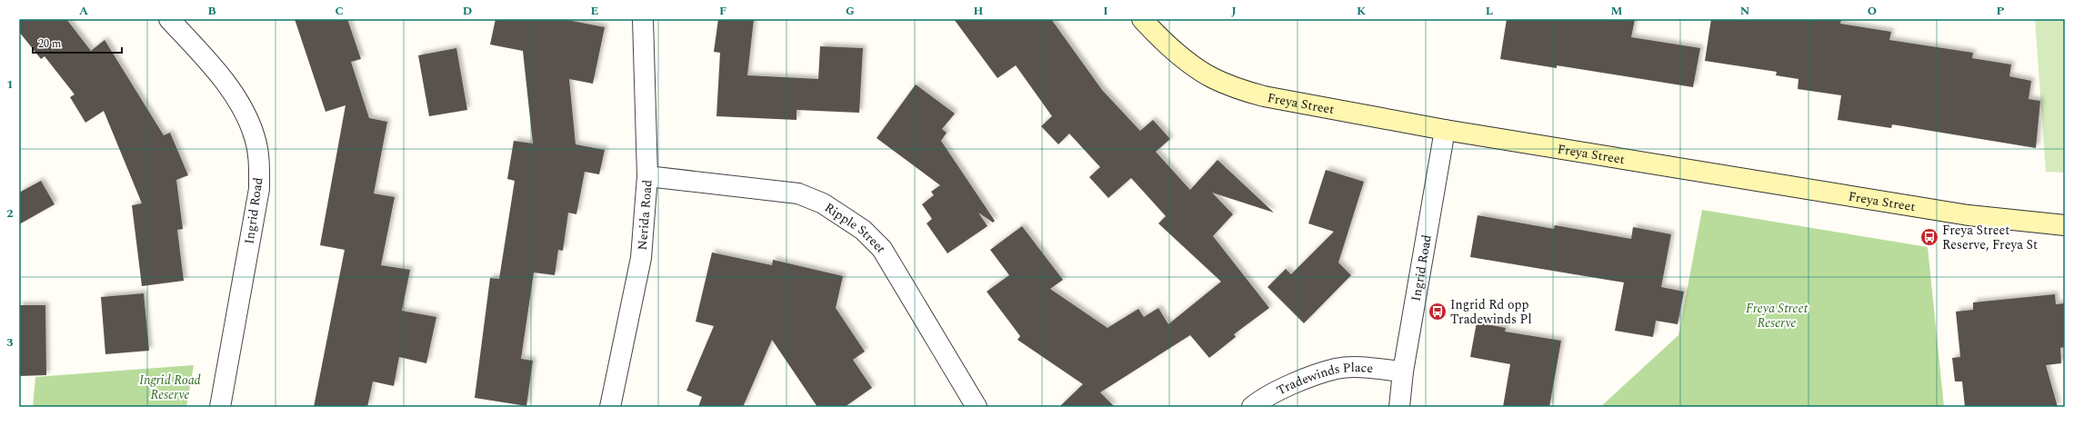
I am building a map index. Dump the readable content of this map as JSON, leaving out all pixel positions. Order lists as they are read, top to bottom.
{
  "streets": {
    "street": [
      "Freya Street",
      "Ingrid Road",
      "Nerida Road",
      "Ripple Street",
      "Tradewinds Place"
    ]
  },
  "crossings": [
    ["Freya Street", "Ingrid Road"],
    ["Ingrid Road", "Tradewinds Place"],
    ["Nerida Road", "Ripple Street"]
  ],
  "parks": ["Freya Street Reserve", "Ingrid Road Reserve"],
  "places": {
    "bus stop": ["Freya Street Reserve, Freya St", "Ingrid Rd opp Tradewinds Pl"]
  },
  "scale_bar": "20 m",
  "grid": {
    "columns": [
      "A",
      "B",
      "C",
      "D",
      "E",
      "F",
      "G",
      "H",
      "I",
      "J",
      "K",
      "L",
      "M",
      "N",
      "O",
      "P"
    ],
    "rows": ["1", "2", "3"]
  }
}
